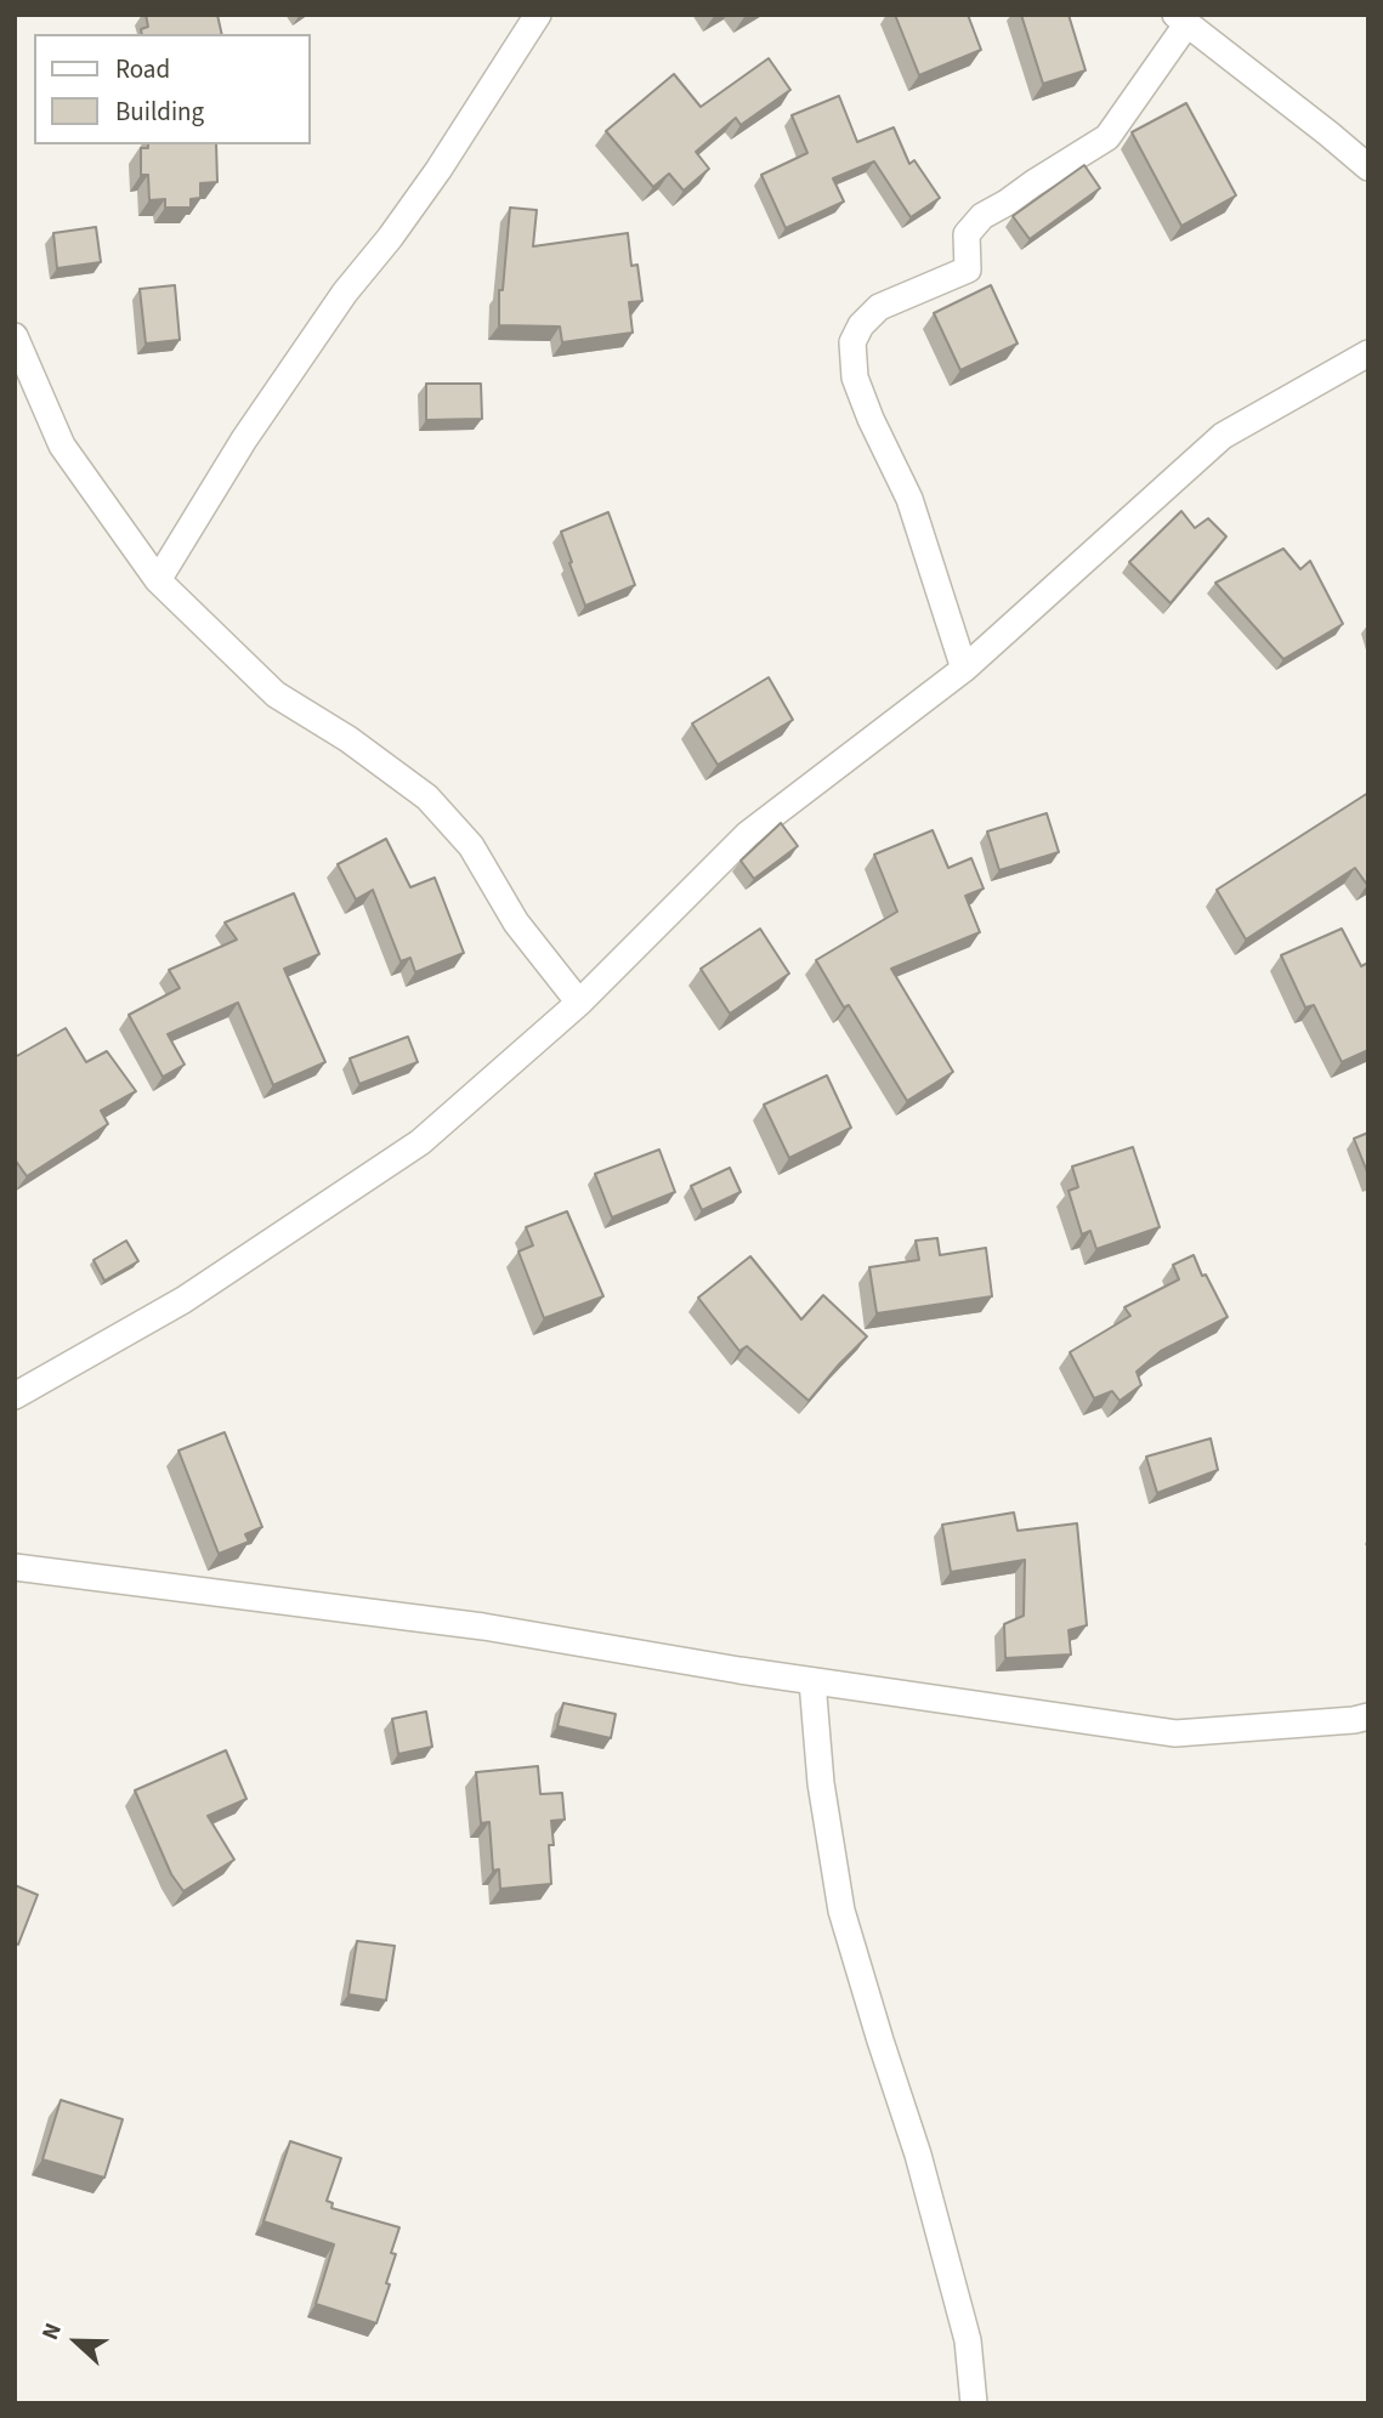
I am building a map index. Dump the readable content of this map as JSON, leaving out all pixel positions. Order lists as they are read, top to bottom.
{
  "legend": ["Road", "Building"],
  "north": "left"
}
